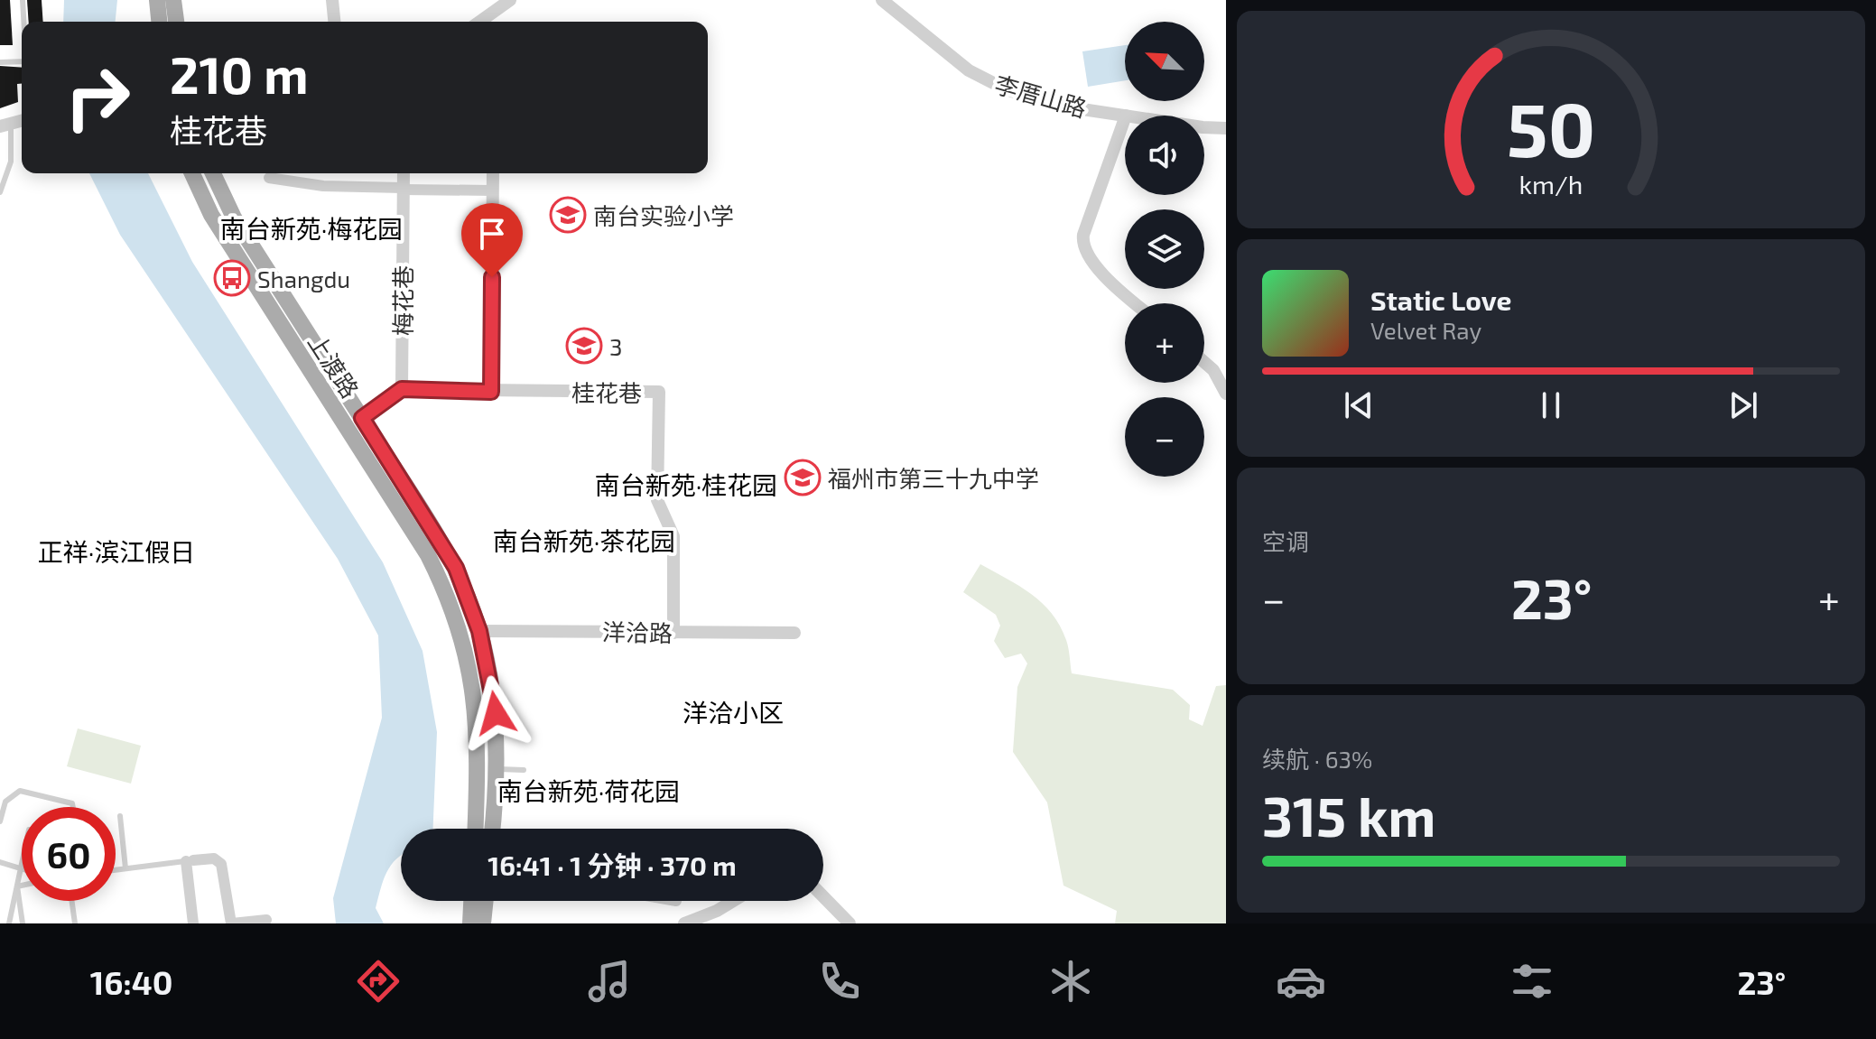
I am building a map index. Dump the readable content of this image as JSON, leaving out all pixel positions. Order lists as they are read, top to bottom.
{
  "streets": {
    "main road": ["上渡路"],
    "street": [
      "李厝山路",
      "梅花巷",
      "桂花巷",
      "洋洽路"
    ]
  },
  "crossings": [
    ["梅花巷", "桂花巷"],
    ["上渡路", "洋洽路"],
    ["桂花巷", "洋洽路"]
  ],
  "districts": [
    "南台新苑·梅花园",
    "南台新苑·桂花园",
    "南台新苑·茶花园",
    "正祥·滨江假日",
    "洋洽小区",
    "南台新苑·荷花园"
  ],
  "places": {
    "school or university": ["南台实验小学", "3", "福州市第三十九中学"],
    "bus stop": ["Shangdu"]
  },
  "north": "top left",
  "page": {
    "map_buttons": ["+", "−"],
    "turn": ["210 m", "桂花巷"],
    "song": ["Static Love", "Velvet Ray"],
    "tile": [
      "空调",
      ["续航 · 63%", "315 km"]
    ],
    "heat": ["−", "23°", "+"],
    "limit": "60",
    "trip": "16:41 · 1 分钟 · 370 m",
    "tabs": ["16:40", "23°"],
    "gauge": ["50", "km/h"]
  }
}
